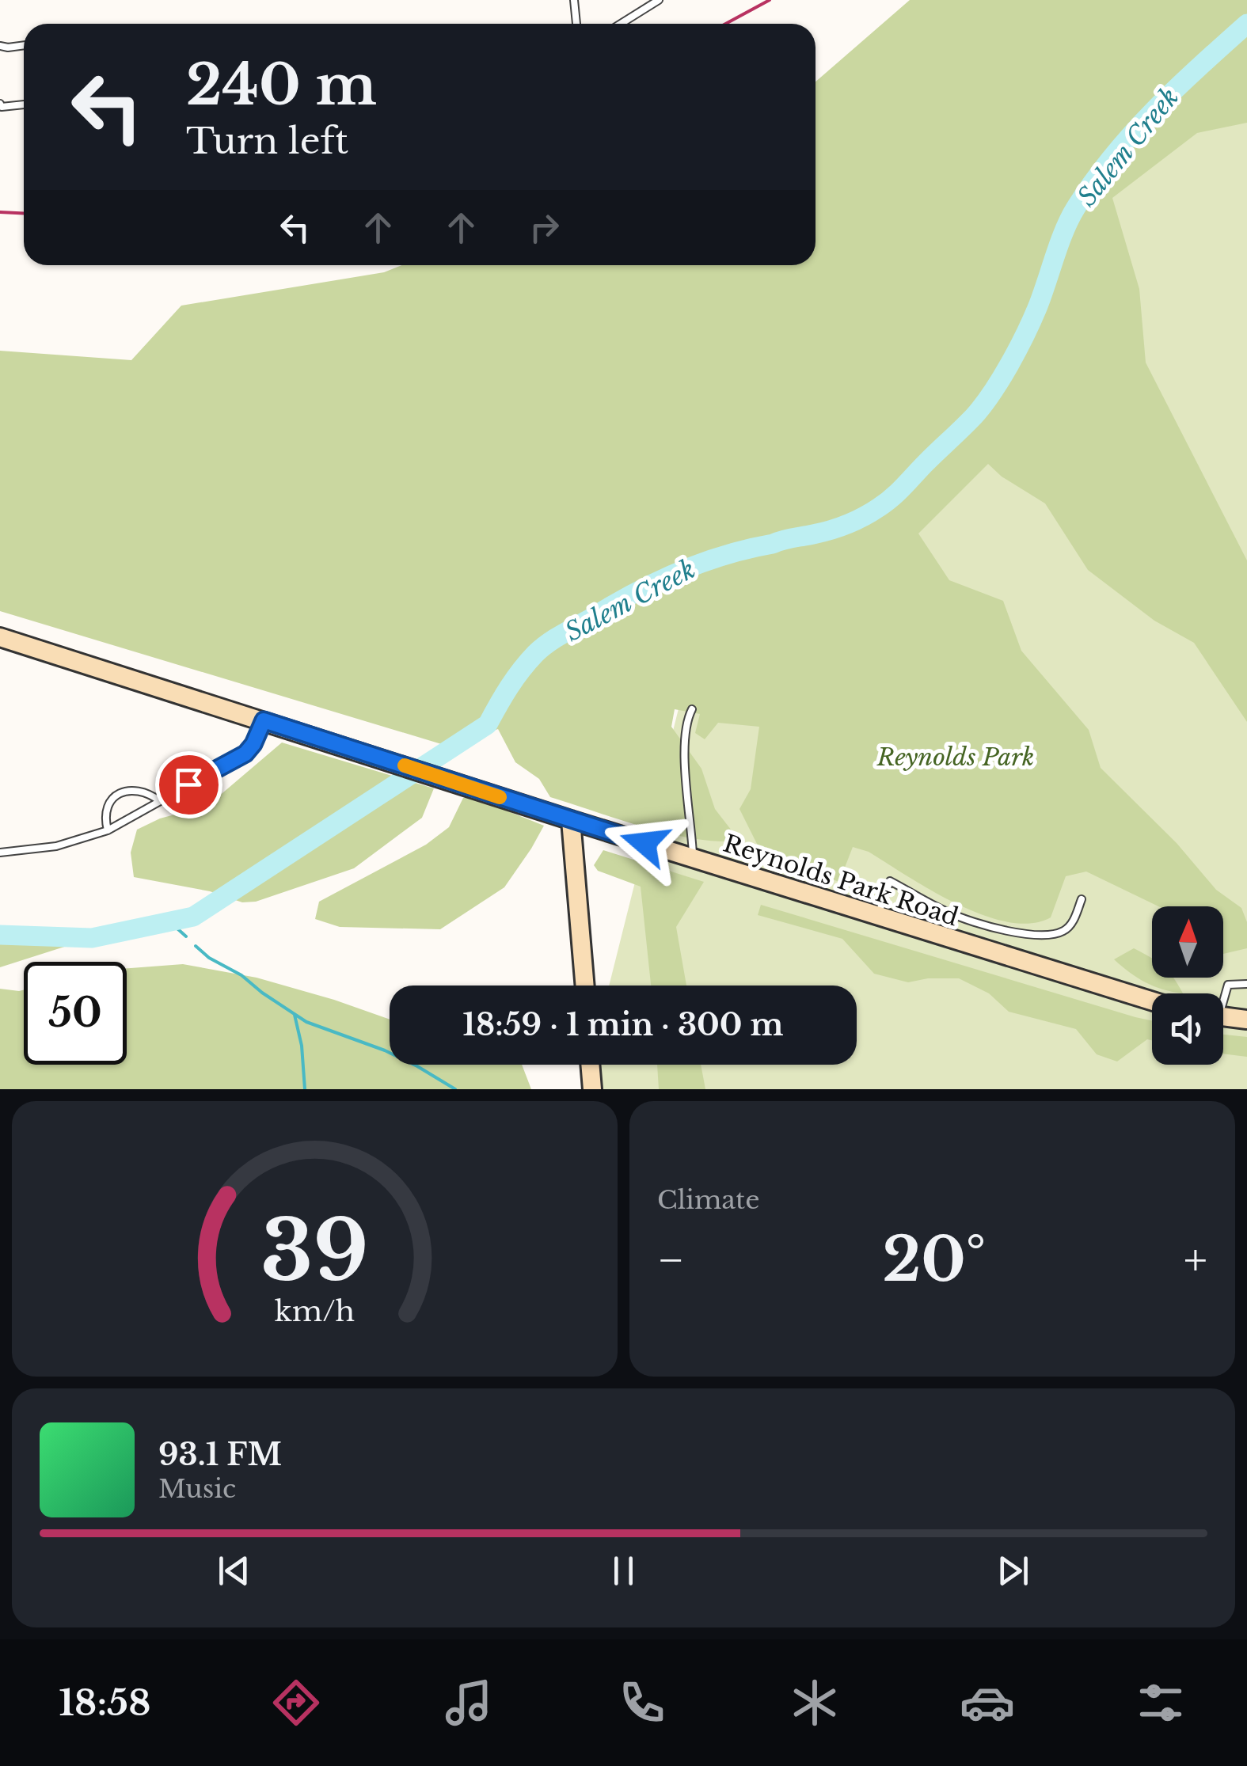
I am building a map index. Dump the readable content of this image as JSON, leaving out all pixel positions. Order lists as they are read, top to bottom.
{
  "streets": {
    "main road": ["Reynolds Park Road"]
  },
  "water": ["Salem Creek"],
  "parks": ["Reynolds Park"],
  "north": "top",
  "page": {
    "turn": ["240 m", "Turn left"],
    "limit": "50",
    "trip": "18:59 · 1 min · 300 m",
    "tile": "Climate",
    "heat": ["−", "20°", "+"],
    "song": ["93.1 FM", "Music"],
    "tabs": "18:58",
    "gauge": ["39", "km/h"]
  }
}
